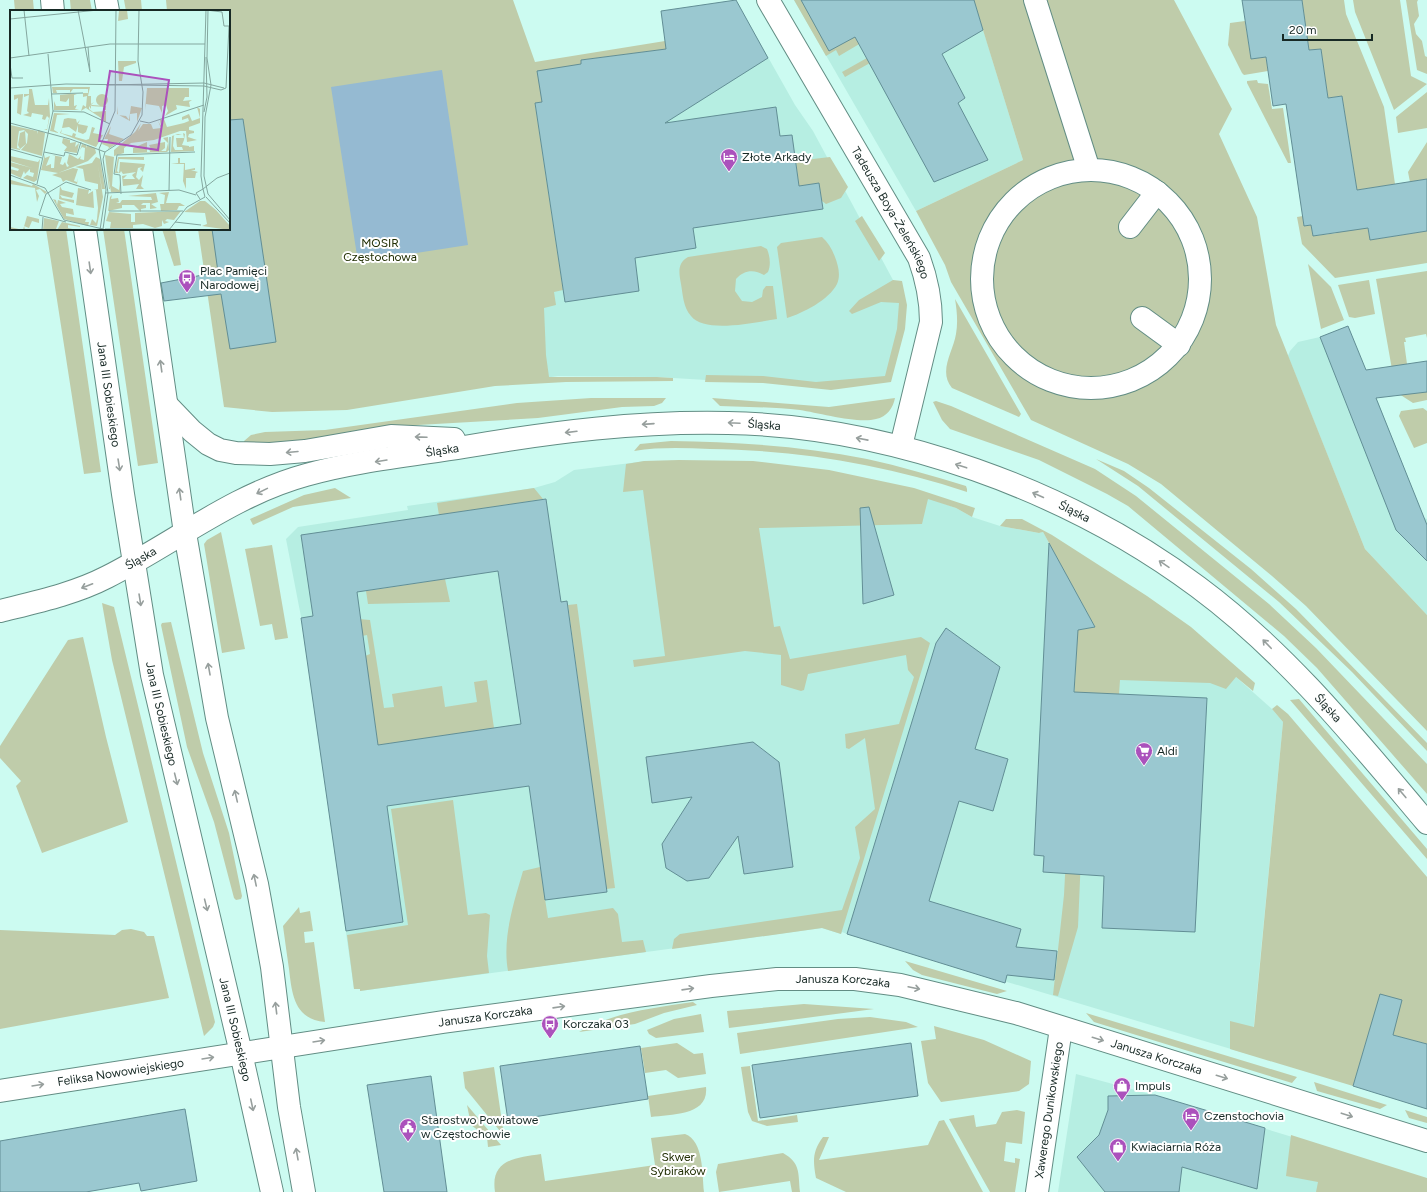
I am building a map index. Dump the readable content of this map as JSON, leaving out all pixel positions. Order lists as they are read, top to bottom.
{
  "streets": {
    "street": [
      "Tadeusza Boya-Żeleńskiego",
      "Jana III Sobieskiego",
      "Śląska",
      "Janusza Korczaka",
      "Feliksa Nowowiejskiego",
      "Xawerego Dunikowskiego"
    ]
  },
  "crossings": [
    ["Tadeusza Boya-Żeleńskiego", "Śląska"],
    ["Jana III Sobieskiego", "Śląska"],
    ["Jana III Sobieskiego", "Janusza Korczaka"],
    ["Jana III Sobieskiego", "Feliksa Nowowiejskiego"],
    ["Janusza Korczaka", "Feliksa Nowowiejskiego"],
    ["Janusza Korczaka", "Xawerego Dunikowskiego"]
  ],
  "one_way": ["Śląska", "Janusza Korczaka", "Feliksa Nowowiejskiego"],
  "parks": ["MOSIR Częstochowa", "Skwer Sybiraków"],
  "places": {
    "hotel": ["Złote Arkady", "Czenstochovia"],
    "bus stop": ["Plac Pamięci Narodowej", "Korczaka 03"],
    "supermarket": ["Aldi"],
    "shop": ["Impuls", "Kwiaciarnia Róża"],
    "public building": ["Starostwo Powiatowe w Częstochowie"]
  },
  "scale_bar": "20 m"
}
